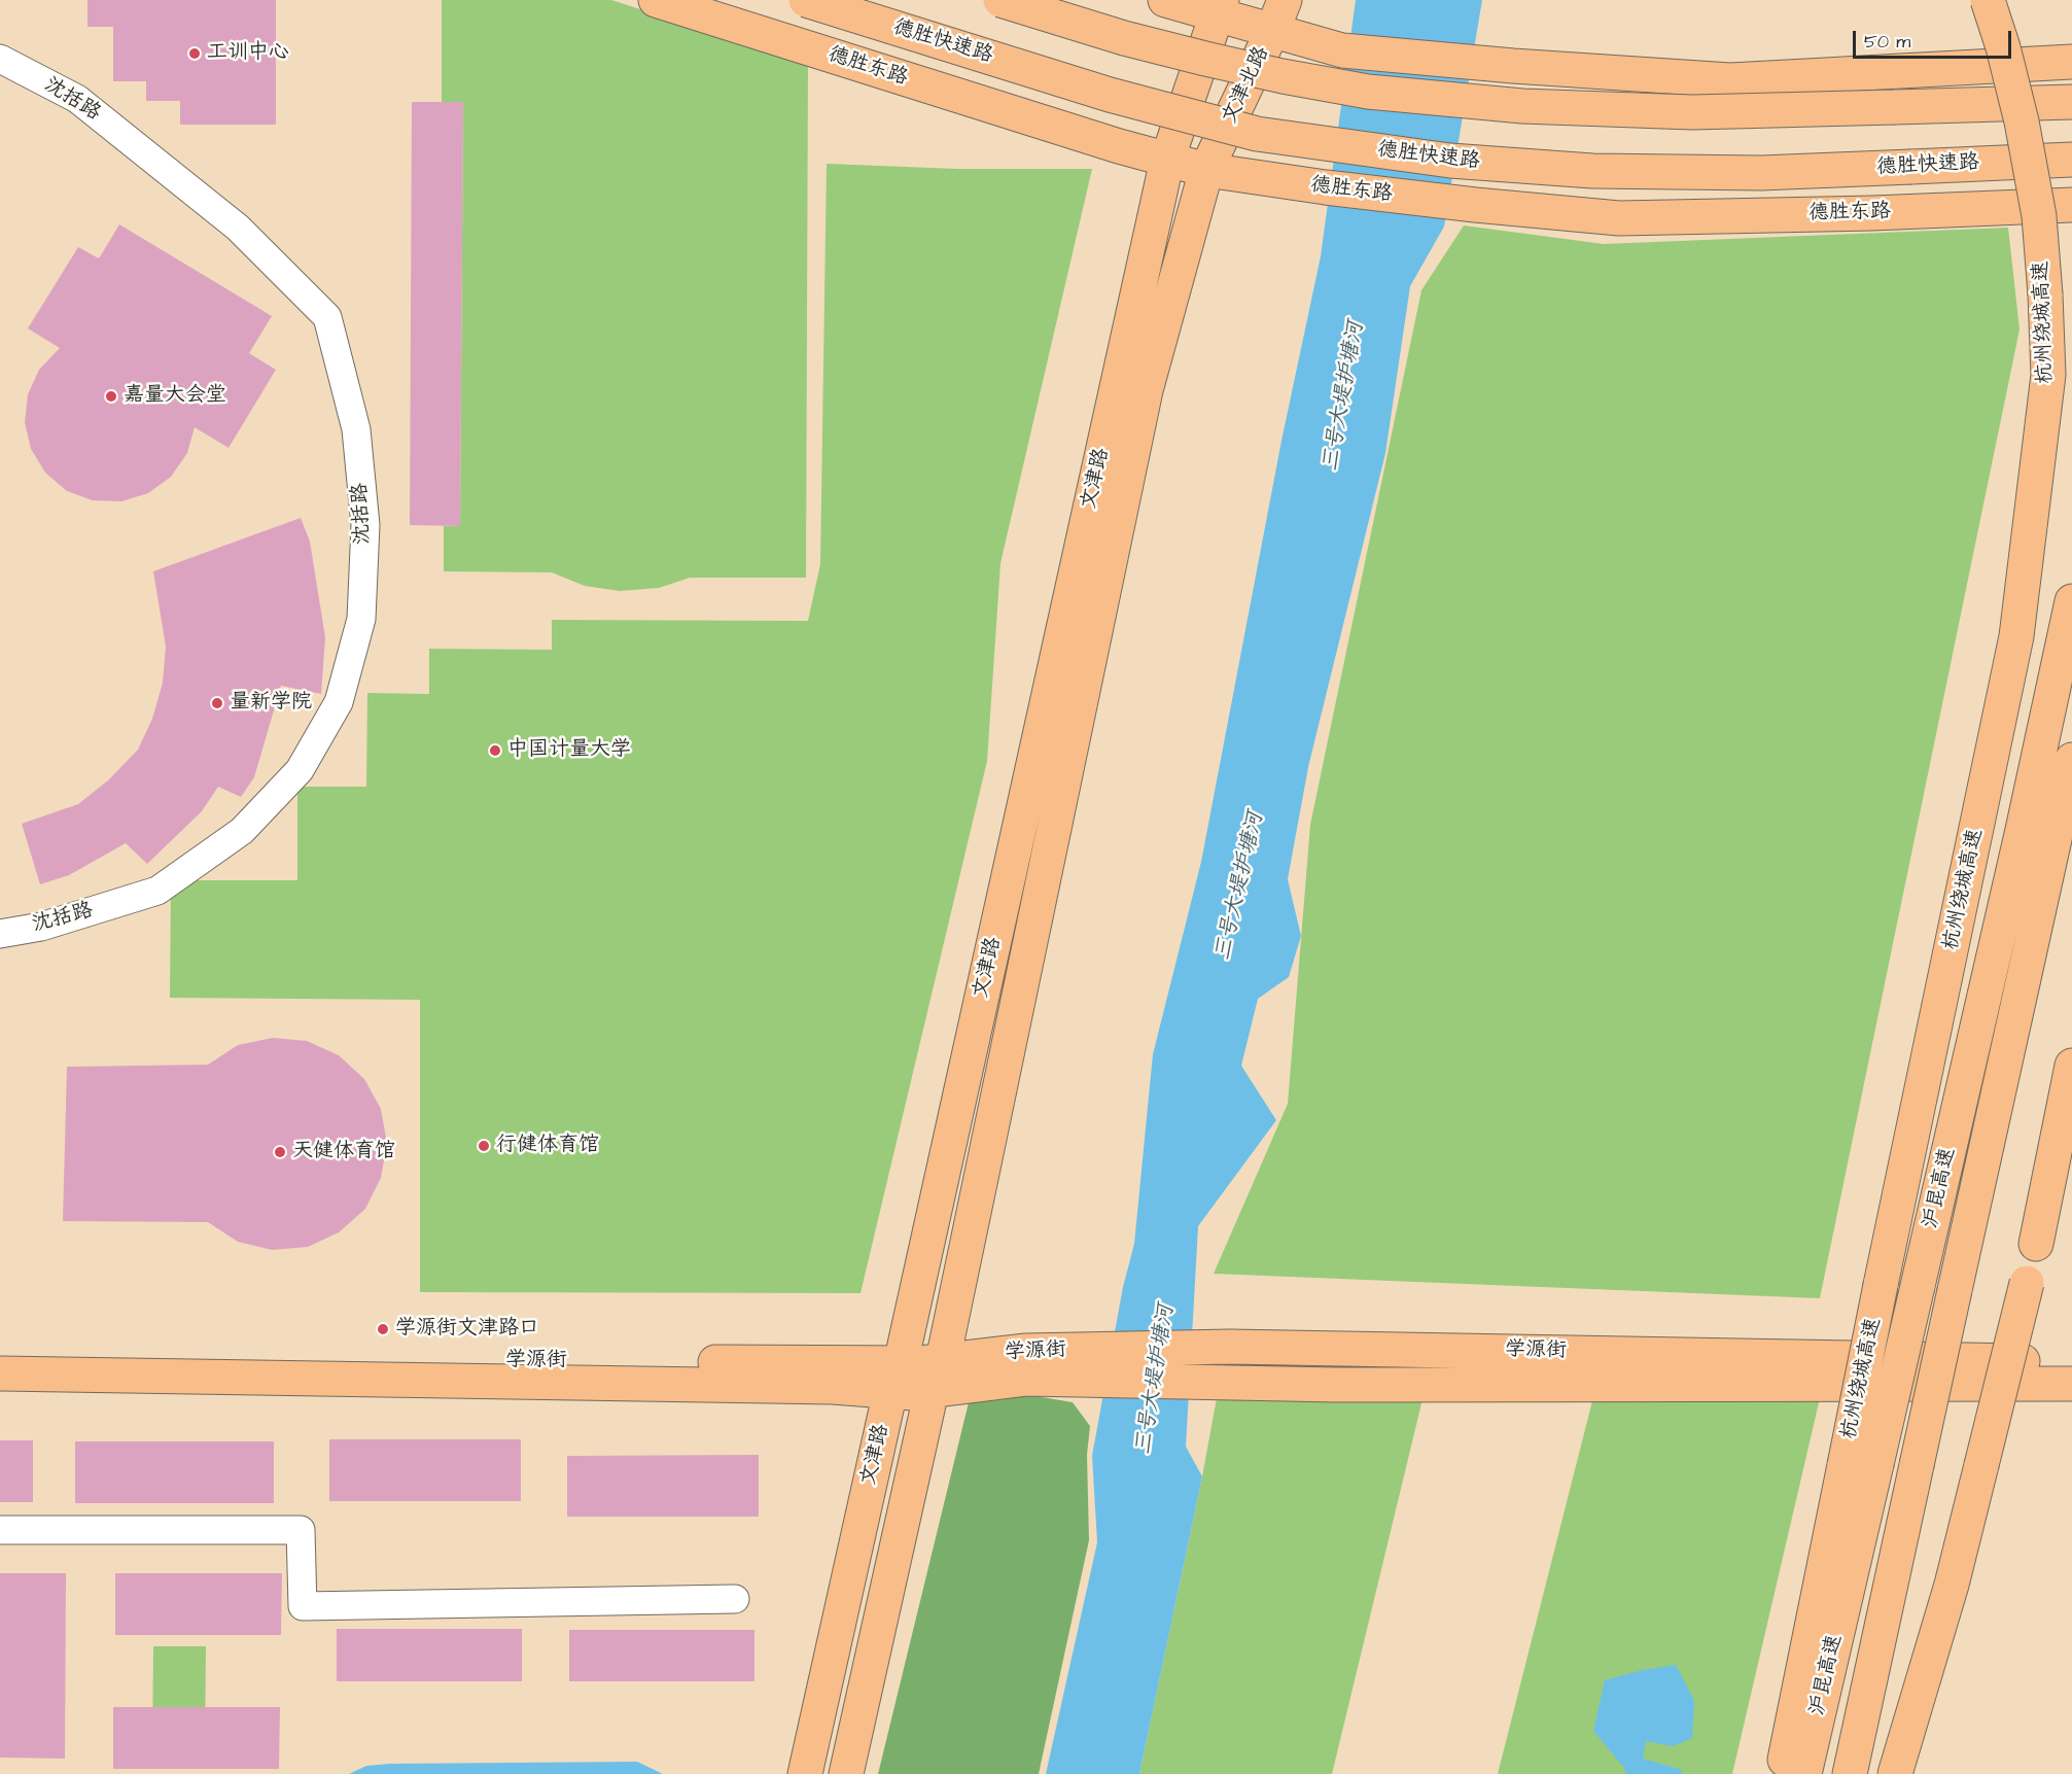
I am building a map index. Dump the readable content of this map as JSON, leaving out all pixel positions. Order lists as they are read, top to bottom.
{
  "streets": {
    "main road": [
      "德胜快速路",
      "德胜东路",
      "文津北路",
      "杭州绕城高速",
      "文津路",
      "沪昆高速",
      "学源街"
    ],
    "street": ["沈括路"]
  },
  "crossings": [
    ["德胜东路", "文津北路"],
    ["德胜东路", "文津路"],
    ["文津北路", "文津路"],
    ["杭州绕城高速", "沪昆高速"],
    ["文津路", "学源街"]
  ],
  "water": ["三号大堤护塘河"],
  "places": [
    "工训中心",
    "嘉量大会堂",
    "量新学院",
    "中国计量大学",
    "行健体育馆",
    "天健体育馆",
    "学源街文津路口"
  ],
  "scale_bar": "50 m"
}
